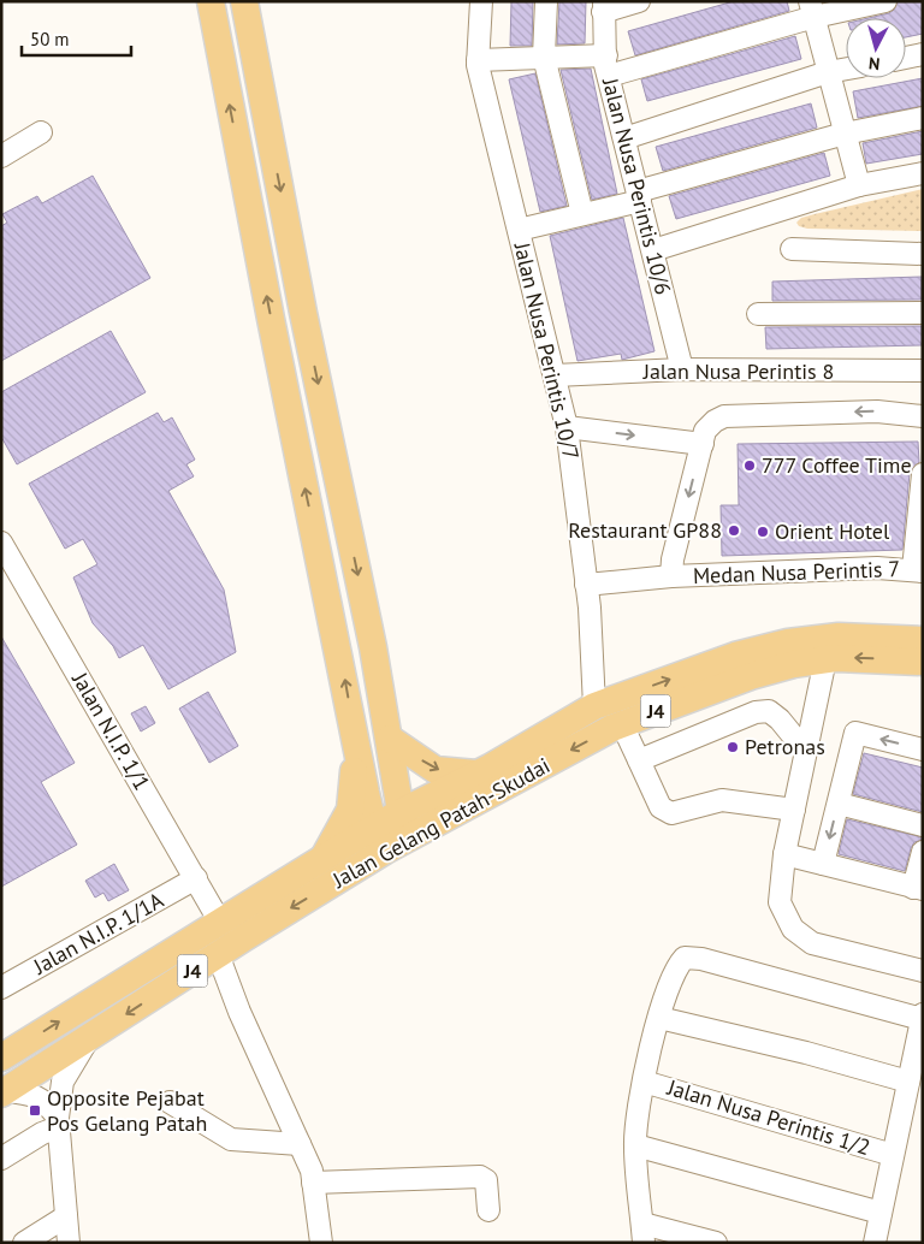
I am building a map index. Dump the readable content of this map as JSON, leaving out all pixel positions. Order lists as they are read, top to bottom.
{
  "streets": {
    "main road": ["J4", "Jalan Gelang Patah-Skudai"],
    "street": [
      "Jalan Nusa Perintis 10/6",
      "Jalan Nusa Perintis 10/7",
      "Jalan Nusa Perintis 8",
      "Medan Nusa Perintis 7",
      "Jalan N.I.P. 1/1",
      "Jalan N.I.P. 1/1A",
      "Jalan Nusa Perintis 1/2"
    ]
  },
  "crossings": [
    ["Jalan Nusa Perintis 10/6", "Jalan Nusa Perintis 8"],
    ["Jalan Nusa Perintis 10/7", "Jalan Nusa Perintis 8"],
    ["Jalan Nusa Perintis 10/7", "Medan Nusa Perintis 7"],
    ["Jalan Nusa Perintis 10/7", "Jalan Gelang Patah-Skudai"],
    ["Jalan N.I.P. 1/1", "Jalan Gelang Patah-Skudai"],
    ["Jalan N.I.P. 1/1", "Jalan N.I.P. 1/1A"]
  ],
  "places": {
    "other": [
      "777 Coffee Time",
      "Restaurant GP88",
      "Orient Hotel",
      "Petronas"
    ],
    "transit": ["Opposite Pejabat Pos Gelang Patah"]
  },
  "scale_bar": "50 m",
  "north": "bottom"
}
